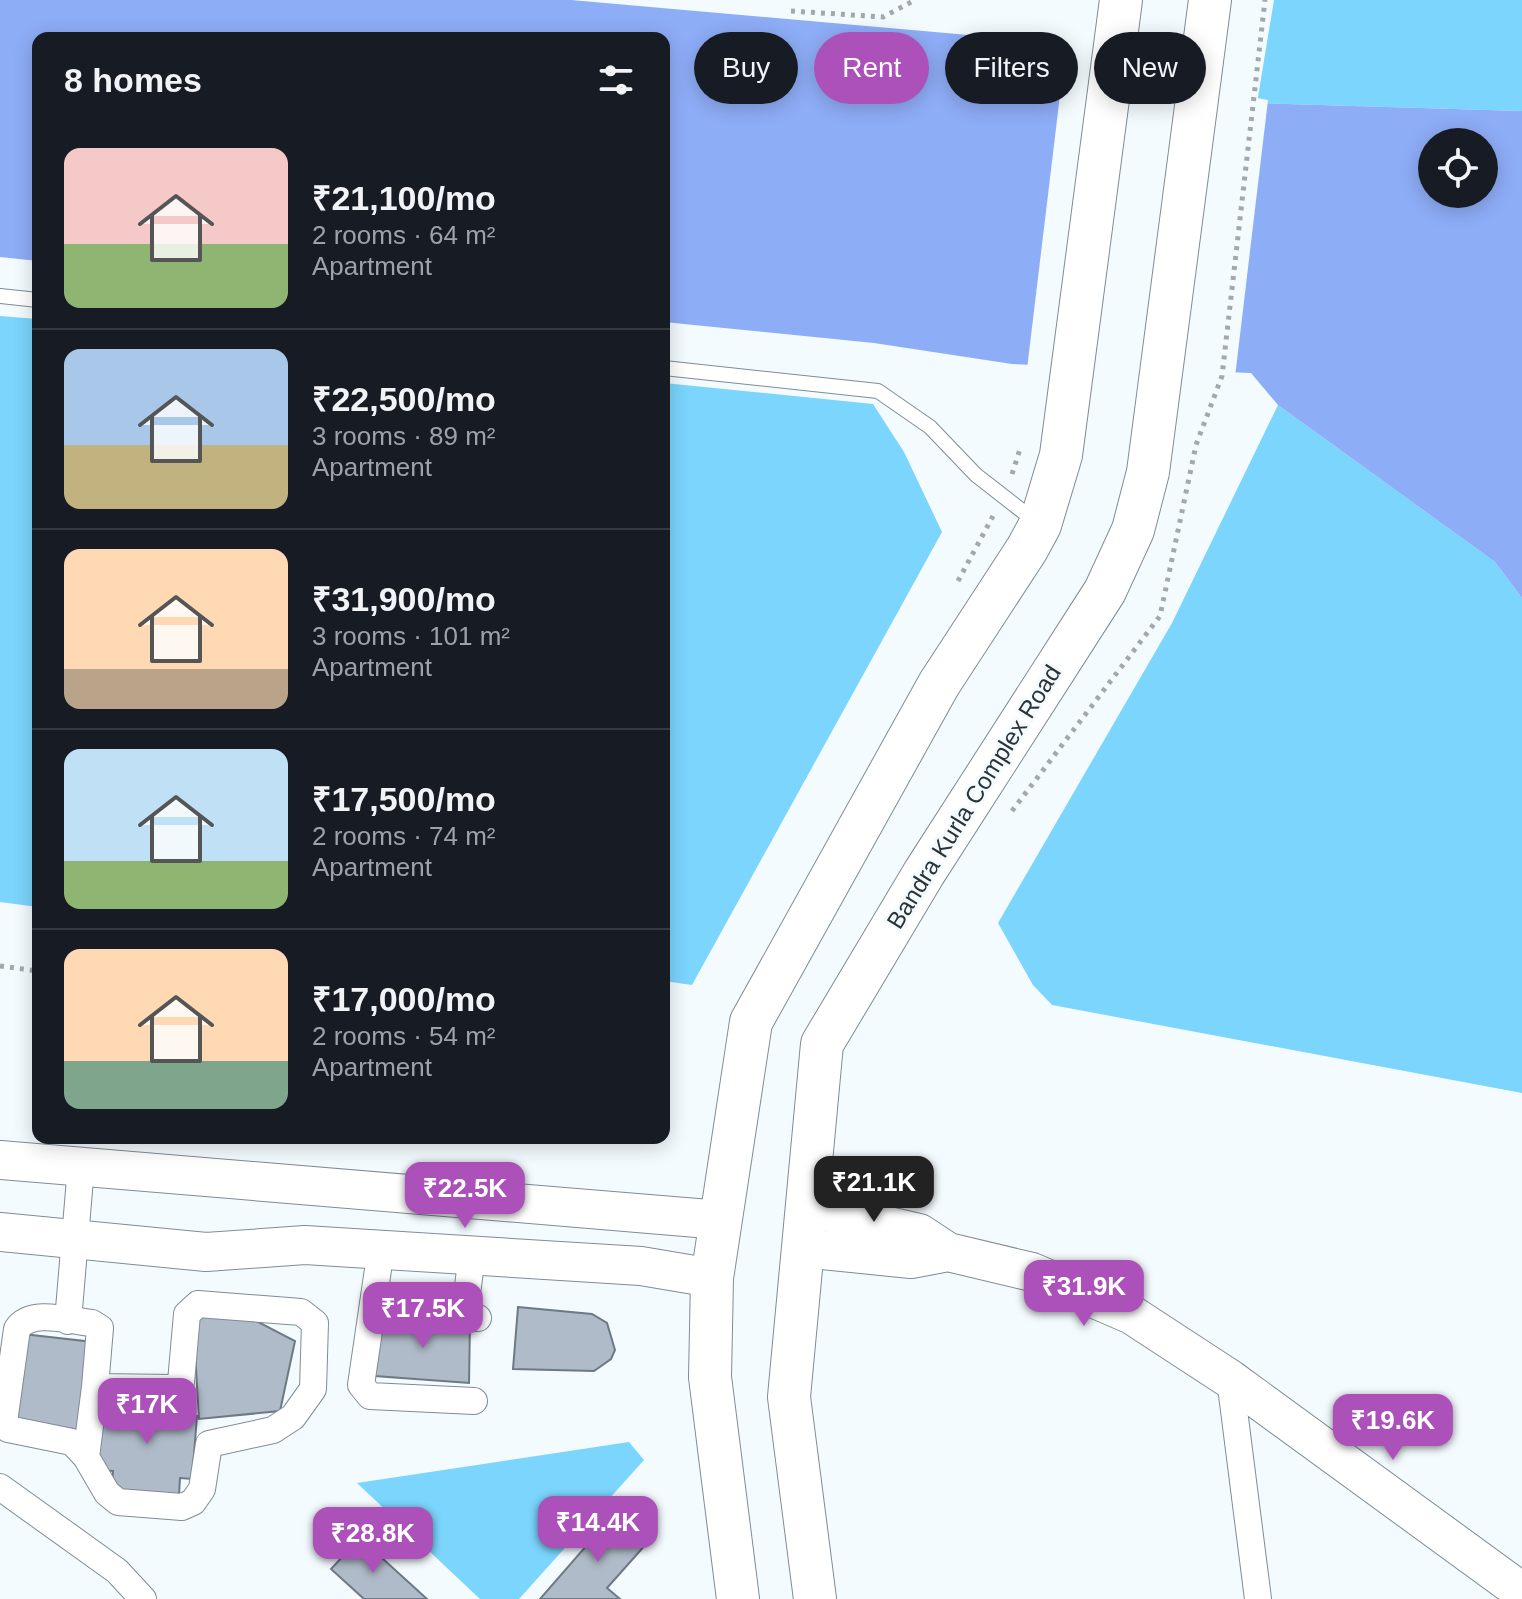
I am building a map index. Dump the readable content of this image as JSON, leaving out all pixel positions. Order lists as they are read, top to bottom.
{
  "streets": {
    "main road": ["Bandra Kurla Complex Road"]
  },
  "page": {
    "chip": [
      "Buy",
      "Rent",
      "Filters",
      "New"
    ],
    "heading": "8 homes",
    "list": [
      {
        "name": "₹21,100/mo",
        "note": "2 rooms · 64 m² · Apartment"
      },
      {
        "name": "₹22,500/mo",
        "note": "3 rooms · 89 m² · Apartment"
      },
      {
        "name": "₹31,900/mo",
        "note": "3 rooms · 101 m² · Apartment"
      },
      {
        "name": "₹17,500/mo",
        "note": "2 rooms · 74 m² · Apartment"
      },
      {
        "name": "₹17,000/mo",
        "note": "2 rooms · 54 m² · Apartment"
      }
    ],
    "price": [
      "₹21.1K",
      "₹22.5K",
      "₹31.9K",
      "₹17.5K",
      "₹17K",
      "₹19.6K",
      "₹14.4K",
      "₹28.8K"
    ]
  }
}
